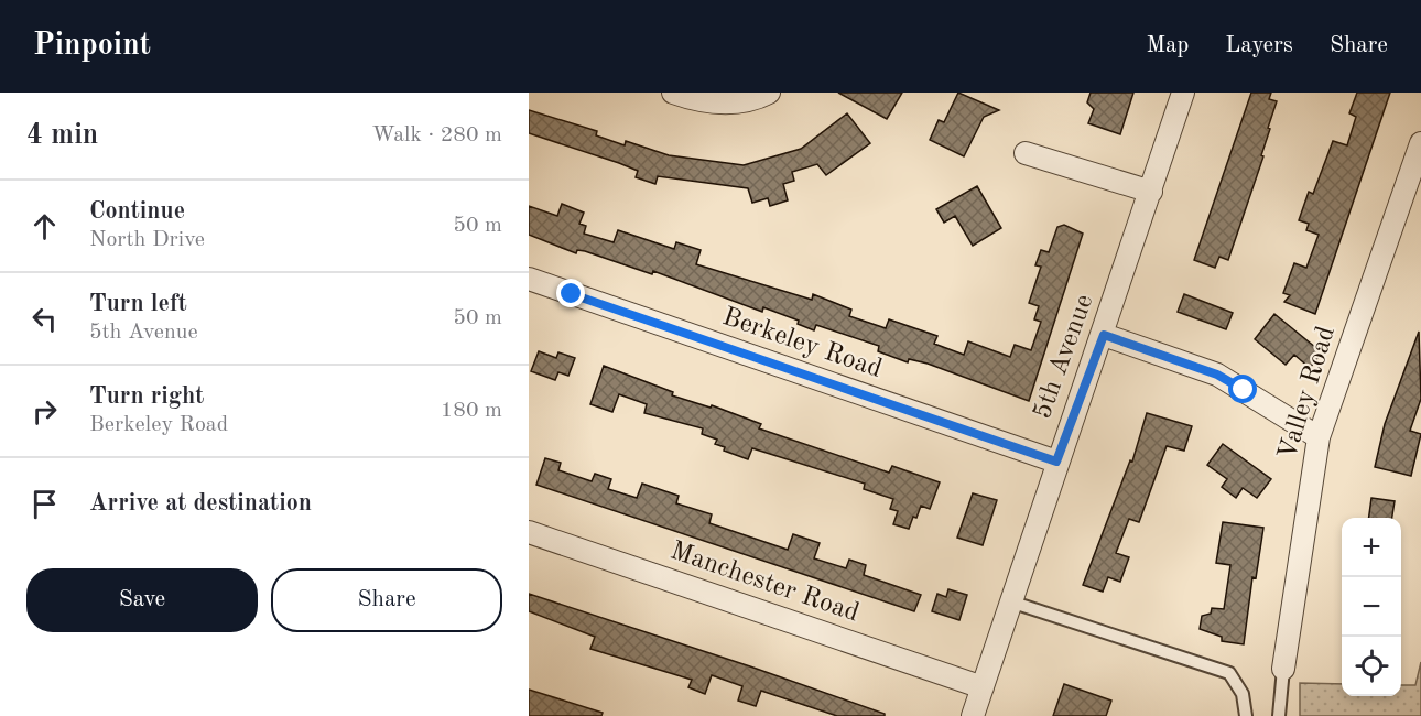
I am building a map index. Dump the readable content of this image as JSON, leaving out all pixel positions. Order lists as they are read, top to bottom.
{
  "streets": {
    "street": [
      "Berkeley Road",
      "5th Avenue",
      "Valley Road",
      "Manchester Road"
    ]
  },
  "crossings": [
    ["Berkeley Road", "5th Avenue"],
    ["5th Avenue", "Manchester Road"]
  ],
  "page": {
    "header": "Pinpoint",
    "nav": ["Map", "Layers", "Share"],
    "heading": ["4 min", "Walk · 280 m"],
    "list": [
      ["Continue", "North Drive", "50 m"],
      ["Turn left", "5th Avenue", "50 m"],
      ["Turn right", "Berkeley Road", "180 m"],
      "Arrive at destination"
    ],
    "map_buttons": ["+", "−"],
    "buttons": ["Save", "Share"]
  }
}
